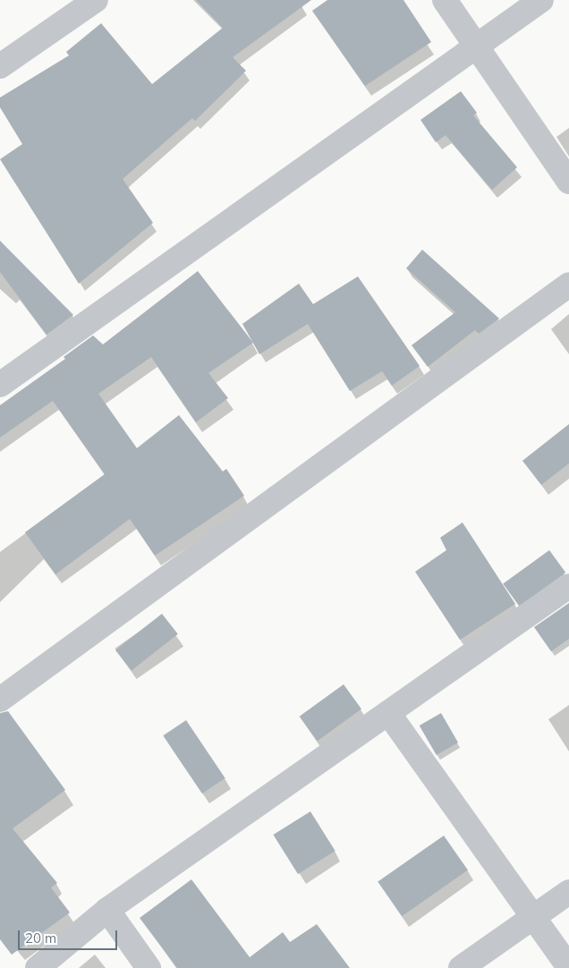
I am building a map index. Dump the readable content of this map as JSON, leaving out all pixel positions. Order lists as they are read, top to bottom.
{
  "scale_bar": "20 m"
}
